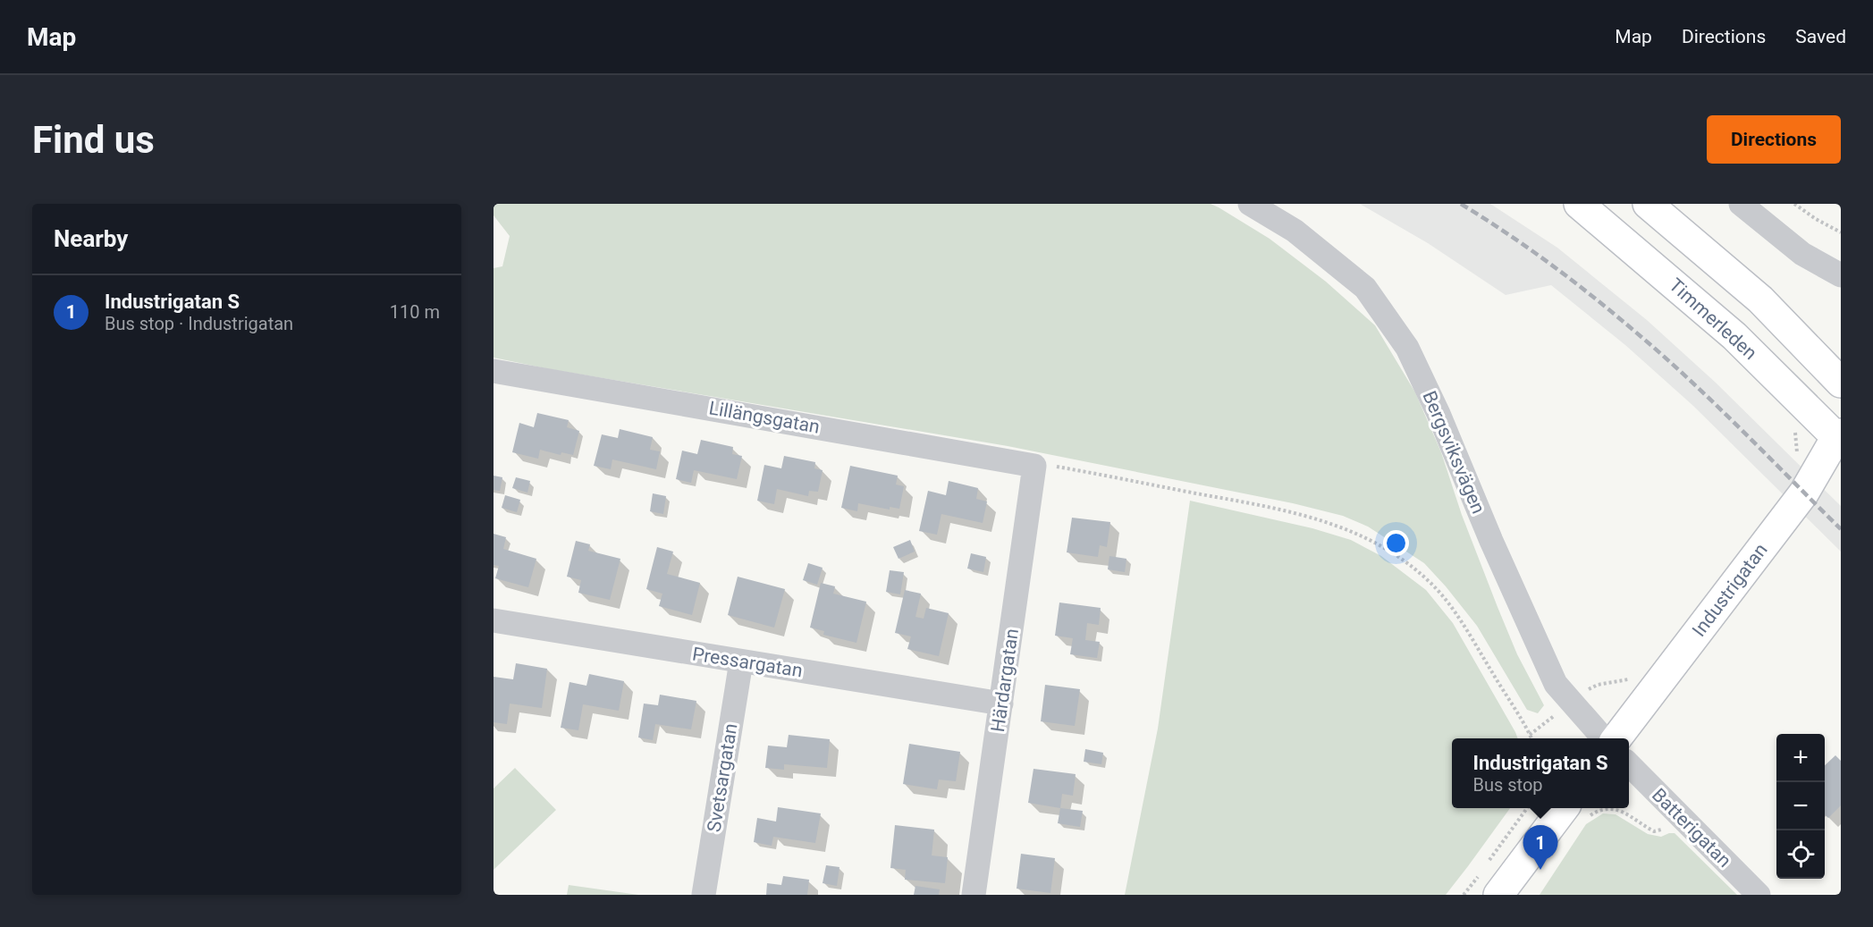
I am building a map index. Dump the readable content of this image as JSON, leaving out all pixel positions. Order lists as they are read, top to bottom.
{
  "streets": {
    "main road": ["Timmerleden", "Industrigatan"],
    "street": [
      "Lillängsgatan",
      "Bergsviksvägen",
      "Pressargatan",
      "Härdargatan",
      "Svetsargatan",
      "Batterigatan"
    ]
  },
  "crossings": [
    ["Timmerleden", "Industrigatan"],
    ["Lillängsgatan", "Härdargatan"],
    ["Pressargatan", "Härdargatan"],
    ["Pressargatan", "Svetsargatan"]
  ],
  "page": {
    "header": "Map",
    "nav": ["Map", "Directions", "Saved"],
    "buttons": "Directions",
    "title": "Find us",
    "heading": "Nearby",
    "list": [
      {
        "mark": "1",
        "name": "Industrigatan S",
        "note": "Bus stop · Industrigatan",
        "value": "110 m"
      }
    ],
    "map_buttons": ["+", "−"],
    "popup": ["Industrigatan S", "Bus stop"],
    "pins": "1"
  }
}
